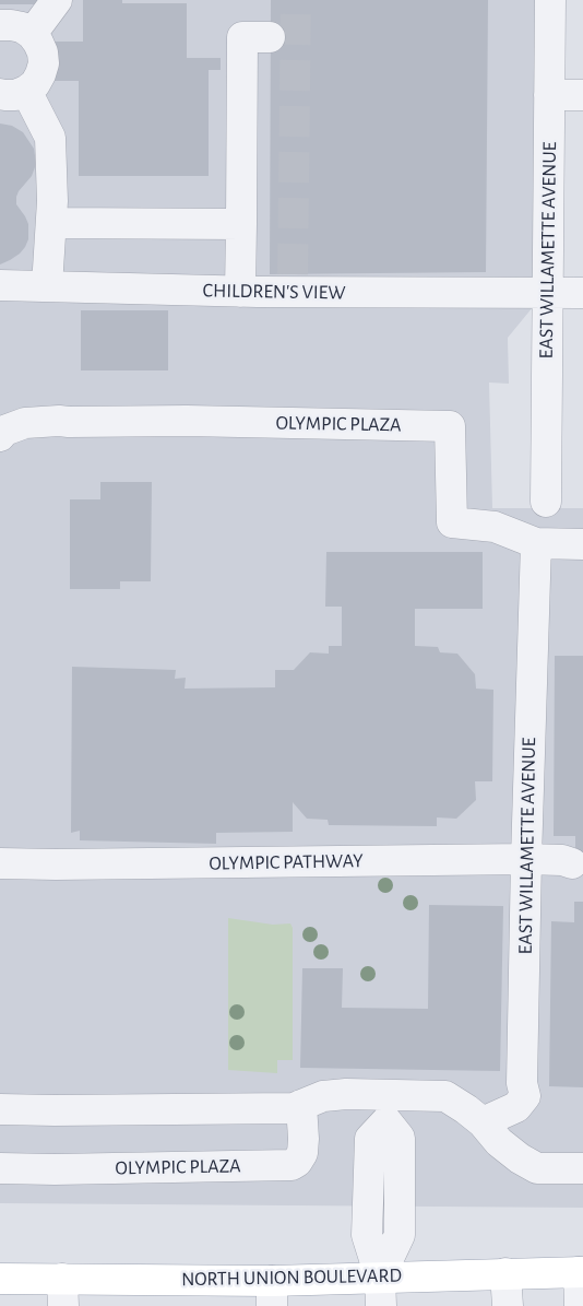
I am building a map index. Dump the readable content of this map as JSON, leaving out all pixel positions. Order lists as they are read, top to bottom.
{
  "streets": {
    "main road": ["NORTH UNION BOULEVARD"],
    "street": [
      "EAST WILLAMETTE AVENUE",
      "CHILDREN'S VIEW",
      "OLYMPIC PLAZA",
      "OLYMPIC PATHWAY"
    ]
  },
  "crossings": [
    ["EAST WILLAMETTE AVENUE", "CHILDREN'S VIEW"],
    ["EAST WILLAMETTE AVENUE", "OLYMPIC PLAZA"],
    ["EAST WILLAMETTE AVENUE", "OLYMPIC PATHWAY"]
  ]
}
